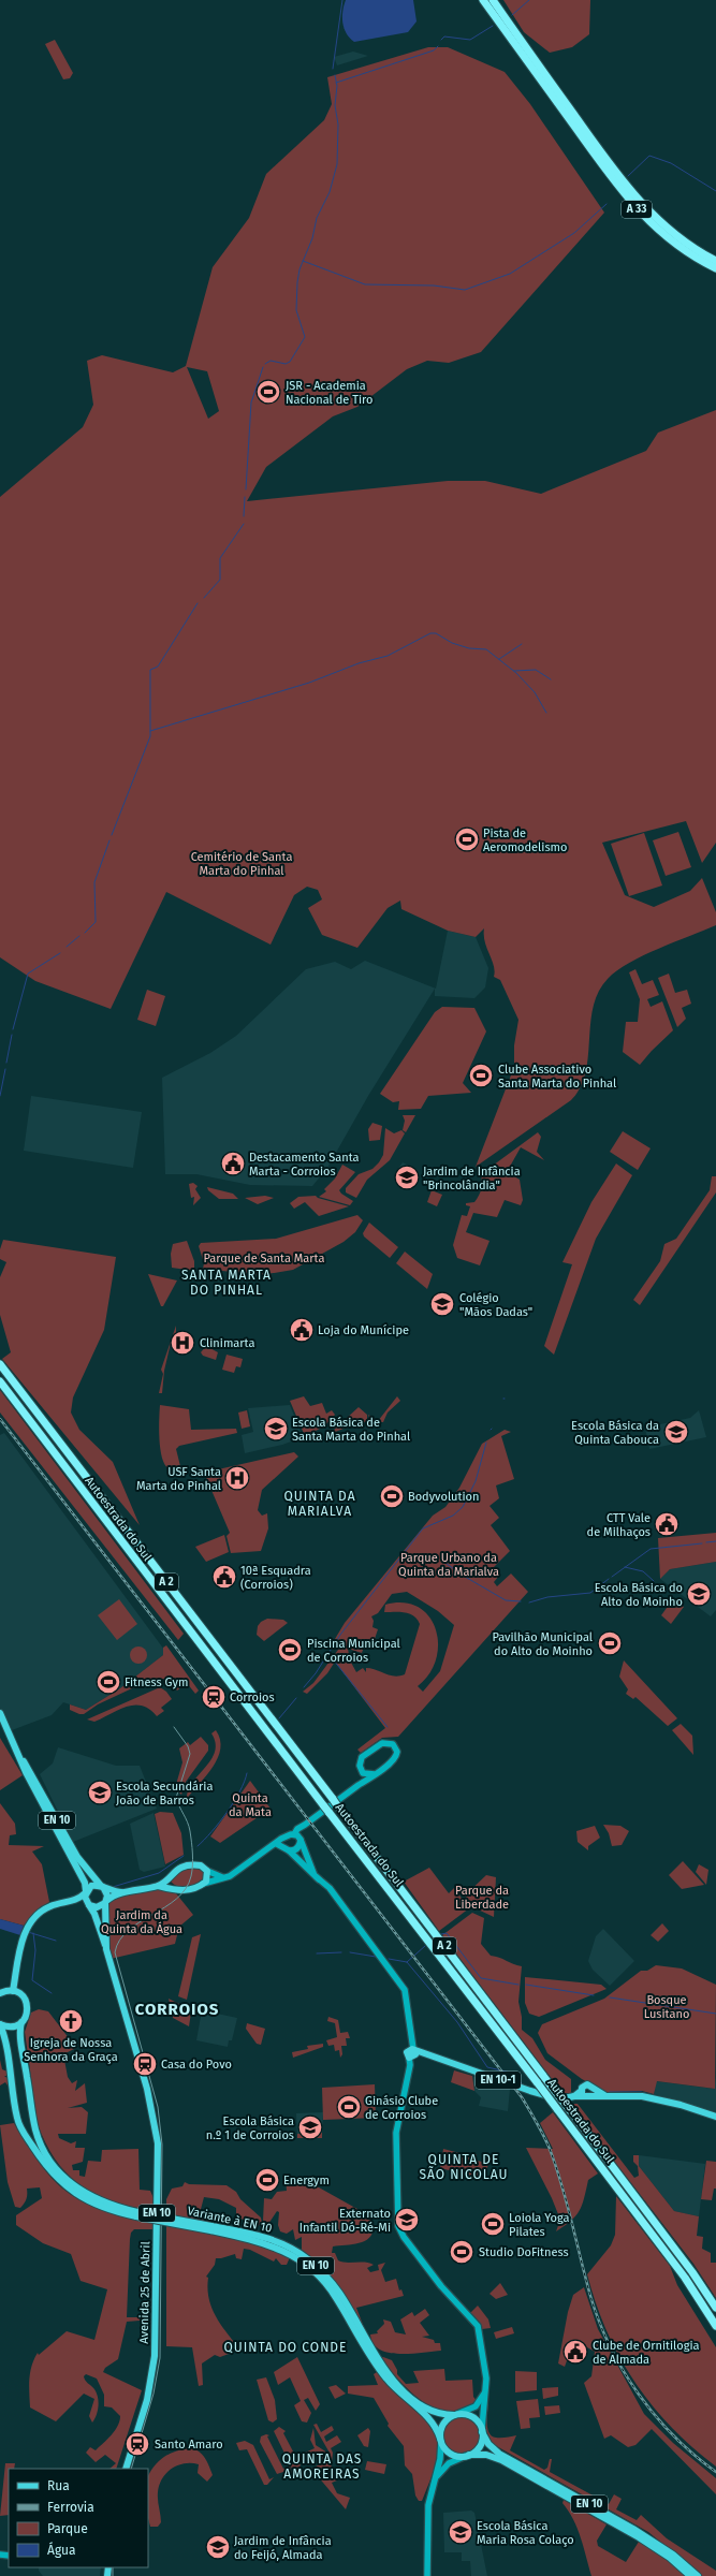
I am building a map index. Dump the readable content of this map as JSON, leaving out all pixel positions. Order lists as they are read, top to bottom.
{
  "streets": {
    "highway": ["A 33", "Autoestrada do Sul", "A 2"],
    "main road": [
      "EN 10",
      "EN 10-1",
      "EM 10",
      "Variante à EN 10",
      "Avenida 25 de Abril"
    ]
  },
  "crossings": [
    ["EN 10", "Variante à EN 10"],
    ["EN 10", "Avenida 25 de Abril"],
    ["EM 10", "Avenida 25 de Abril"]
  ],
  "districts": [
    "SANTA MARTA DO PINHAL",
    "QUINTA DA MARIALVA",
    "CORROIOS",
    "QUINTA DE SÃO NICOLAU",
    "QUINTA DO CONDE",
    "QUINTA DAS AMOREIRAS"
  ],
  "parks": [
    "Cemitério de Santa Marta do Pinhal",
    "Parque de Santa Marta",
    "Parque Urbano da Quinta da Marialva",
    "Quinta da Mata",
    "Parque da Liberdade",
    "Jardim da Quinta da Água",
    "Bosque Lusitano"
  ],
  "places": {
    "sports": [
      "JSR - Academia Nacional de Tiro",
      "Pista de Aeromodelismo",
      "Clube Associativo Santa Marta do Pinhal",
      "Bodyvolution",
      "Pavilhão Municipal do Alto do Moinho",
      "Piscina Municipal de Corroios",
      "Fitness Gym",
      "Ginásio Clube de Corroios",
      "Energym",
      "Loiola Yoga Pilates",
      "Studio DoFitness"
    ],
    "public building": [
      "Destacamento Santa Marta - Corroios",
      "Loja do Munícipe",
      "CTT Vale de Milhaços",
      "10ª Esquadra (Corroios)",
      "Clube de Ornitilogia de Almada"
    ],
    "school or university": [
      "Jardim de Infância \"Brincolândia\"",
      "Colégio \"Mãos Dadas\"",
      "Escola Básica de Santa Marta do Pinhal",
      "Escola Básica da Quinta Cabouca",
      "Escola Básica do Alto do Moinho",
      "Escola Secundária João de Barros",
      "Escola Básica n.º 1 de Corroios",
      "Externato Infantil Dó-Ré-Mi",
      "Escola Básica Maria Rosa Colaço",
      "Jardim de Infância do Feijó, Almada"
    ],
    "hospital": ["Clinimarta", "USF Santa Marta do Pinhal"],
    "station": ["Corroios", "Casa do Povo", "Santo Amaro"],
    "church": ["Igreja de Nossa Senhora da Graça"]
  },
  "legend": [
    "Rua",
    "Ferrovia",
    "Parque",
    "Água"
  ]
}
